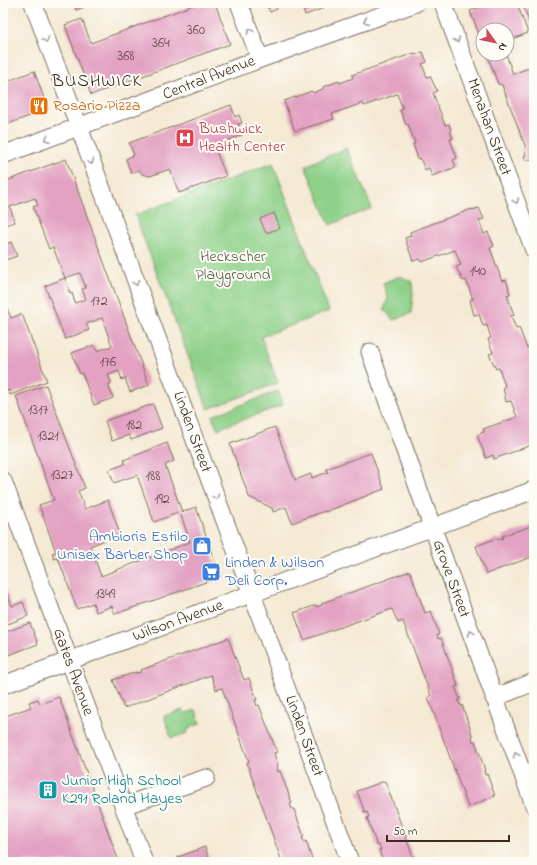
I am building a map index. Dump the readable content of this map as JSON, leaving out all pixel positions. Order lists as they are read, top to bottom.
{
  "streets": {
    "street": [
      "Central Avenue",
      "Menahan Street",
      "Linden Street",
      "Grove Street",
      "Wilson Avenue",
      "Gates Avenue"
    ]
  },
  "crossings": [
    ["Central Avenue", "Linden Street"],
    ["Linden Street", "Wilson Avenue"],
    ["Grove Street", "Wilson Avenue"],
    ["Wilson Avenue", "Gates Avenue"]
  ],
  "one_way": [
    "Central Avenue",
    "Menahan Street",
    "Linden Street",
    "Grove Street"
  ],
  "districts": ["BUSHWICK"],
  "parks": ["Heckscher Playground"],
  "places": {
    "restaurant": ["Rosario Pizza"],
    "hospital": ["Bushwick Health Center"],
    "shop": ["Ambioris Estilo Unisex Barber Shop"],
    "supermarket": ["Linden & Wilson Deli Corp."],
    "building": ["Junior High School K291 Roland Hayes"]
  },
  "house_numbers": [
    "360",
    "364",
    "368",
    "140",
    "172",
    "176",
    "1317",
    "182",
    "1321",
    "1327",
    "188",
    "192",
    "1349"
  ],
  "scale_bar": "50 m",
  "north": "bottom right"
}
